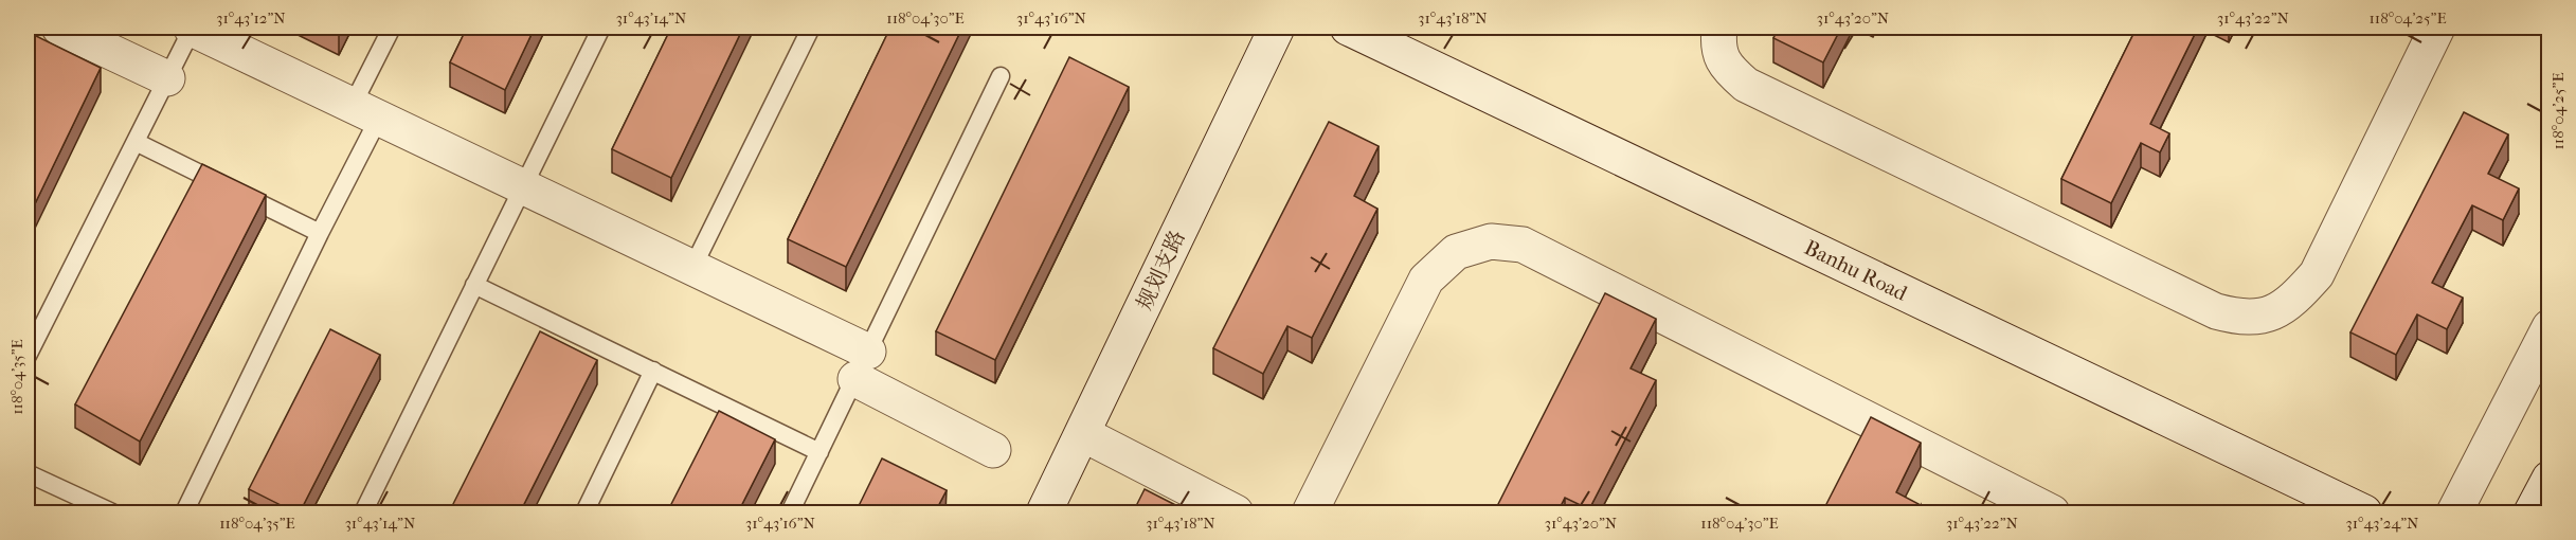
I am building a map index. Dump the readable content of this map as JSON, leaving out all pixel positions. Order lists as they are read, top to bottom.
{
  "streets": {
    "street": ["规划支路", "Banhu Road"]
  },
  "coordinates": [
    "31°43'12\"N",
    "31°43'14\"N",
    "118°04'30\"E",
    "31°43'16\"N",
    "31°43'18\"N",
    "31°43'20\"N",
    "31°43'22\"N",
    "118°04'25\"E",
    "118°04'35\"E",
    "31°43'24\"N"
  ]
}
